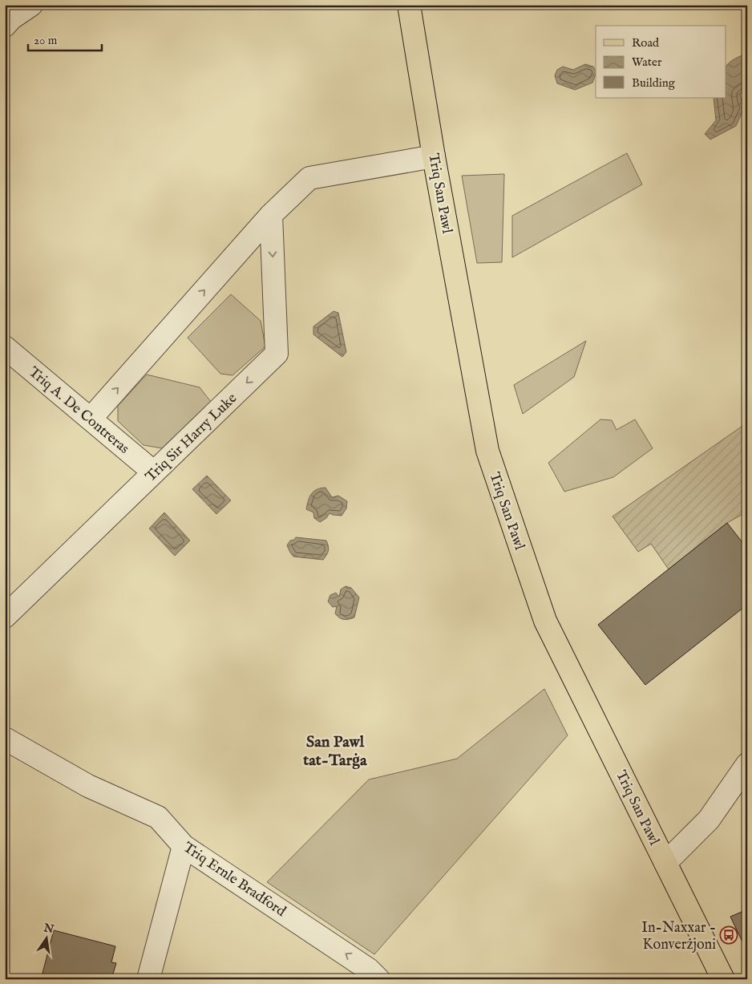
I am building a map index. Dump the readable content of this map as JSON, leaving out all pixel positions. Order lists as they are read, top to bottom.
{
  "streets": {
    "main road": ["Triq San Pawl"],
    "street": ["Triq A. De Contreras", "Triq Sir Harry Luke", "Triq Ernle Bradford"]
  },
  "crossings": [
    ["Triq A. De Contreras", "Triq Sir Harry Luke"]
  ],
  "one_way": ["Triq Ernle Bradford"],
  "districts": ["San Pawl tat-Tarġa"],
  "places": {
    "bus stop": ["In-Naxxar - Konverżjoni"]
  },
  "legend": ["Road", "Water", "Building"],
  "scale_bar": "20 m",
  "north": "top"
}
